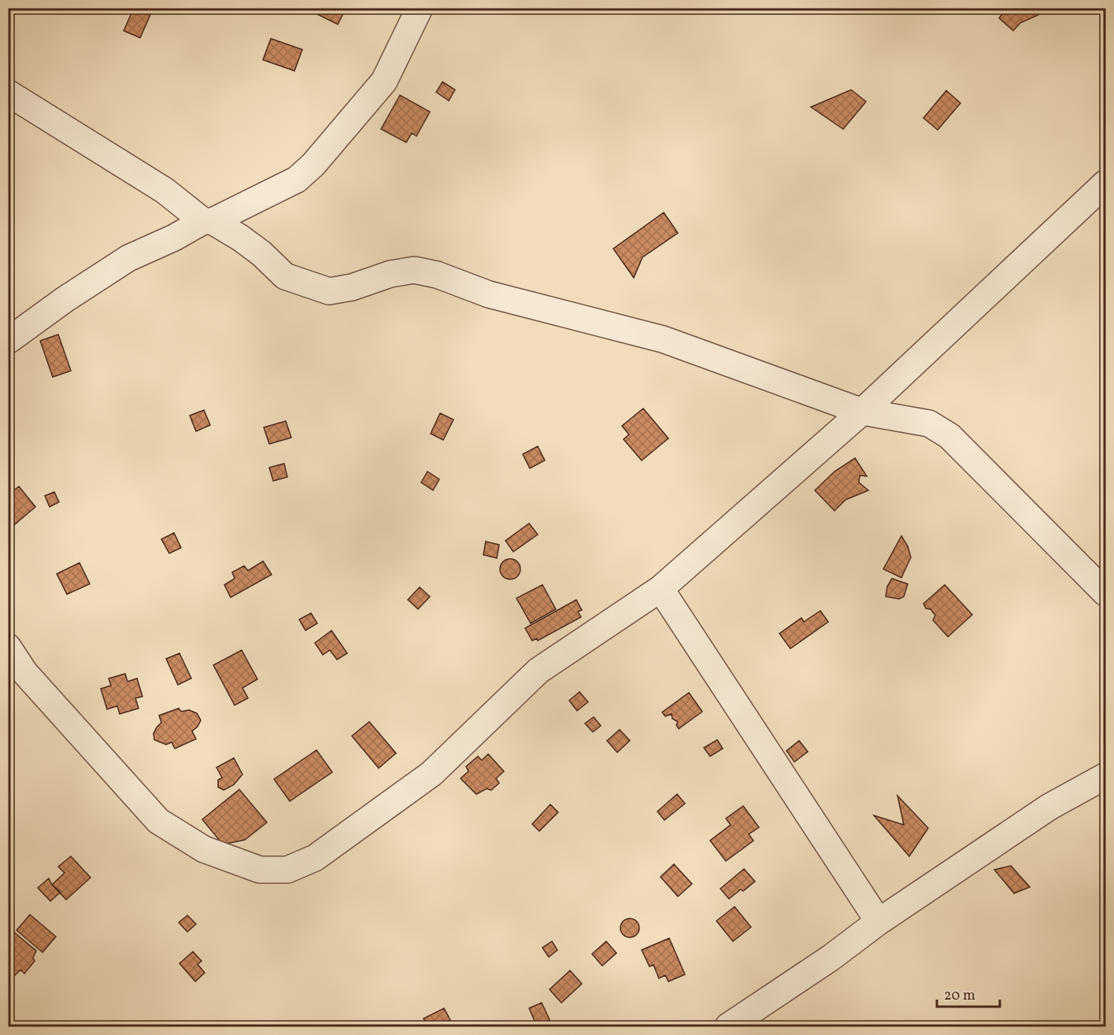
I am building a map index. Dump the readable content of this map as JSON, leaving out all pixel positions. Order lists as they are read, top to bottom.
{
  "scale_bar": "20 m"
}
